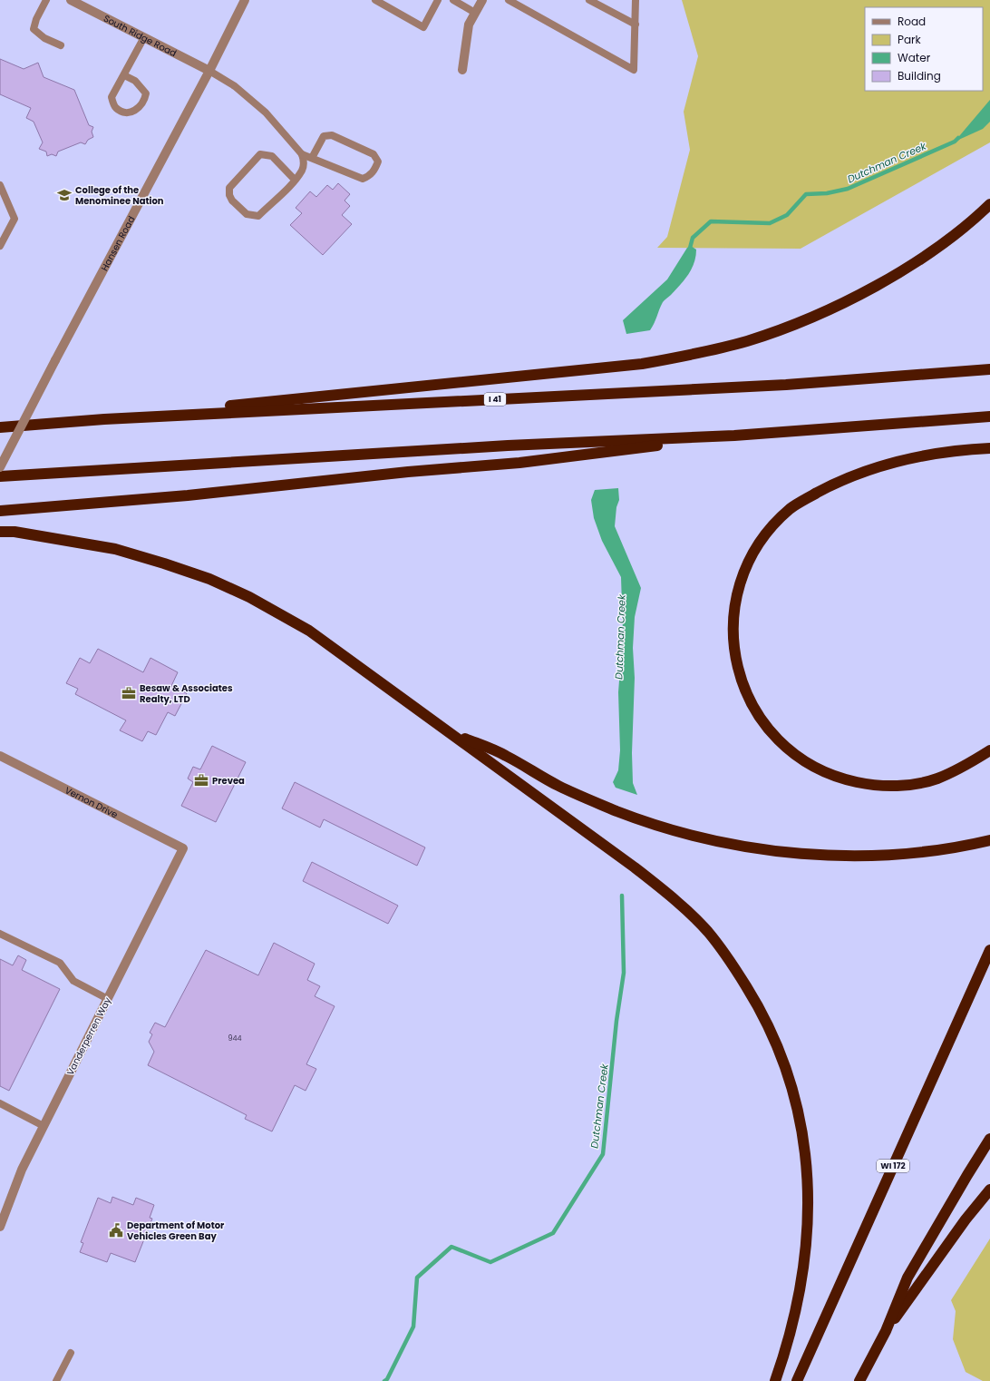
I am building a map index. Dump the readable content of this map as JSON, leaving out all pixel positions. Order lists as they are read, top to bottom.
{
  "streets": {
    "highway": ["I 41", "WI 172"],
    "street": [
      "South Ridge Road",
      "Hansen Road",
      "Vernon Drive",
      "Vanderperren Way"
    ]
  },
  "crossings": [
    ["South Ridge Road", "Hansen Road"],
    ["Vernon Drive", "Vanderperren Way"]
  ],
  "water": ["Dutchman Creek"],
  "places": {
    "school or university": ["College of the Menominee Nation"],
    "office": ["Besaw & Associates Realty, LTD", "Prevea"],
    "public building": ["Department of Motor Vehicles Green Bay"]
  },
  "house_numbers": ["944"],
  "legend": [
    "Road",
    "Park",
    "Water",
    "Building"
  ]
}
